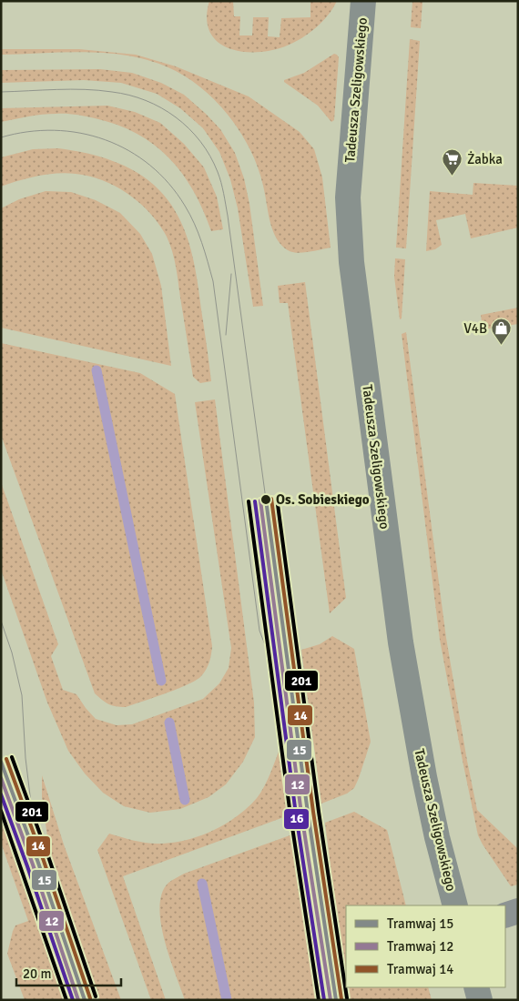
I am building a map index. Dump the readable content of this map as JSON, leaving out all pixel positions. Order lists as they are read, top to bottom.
{
  "streets": {
    "street": ["Tadeusza Szeligowskiego"]
  },
  "places": {
    "supermarket": ["Żabka"],
    "shop": ["V4B"],
    "other": ["Os. Sobieskiego"]
  },
  "lines": [
    "transit line 201",
    "tram line 14",
    "tram line 15",
    "tram line 12",
    "transit line 16"
  ],
  "legend": ["Tramwaj 15", "Tramwaj 12", "Tramwaj 14"],
  "scale_bar": "20 m"
}
